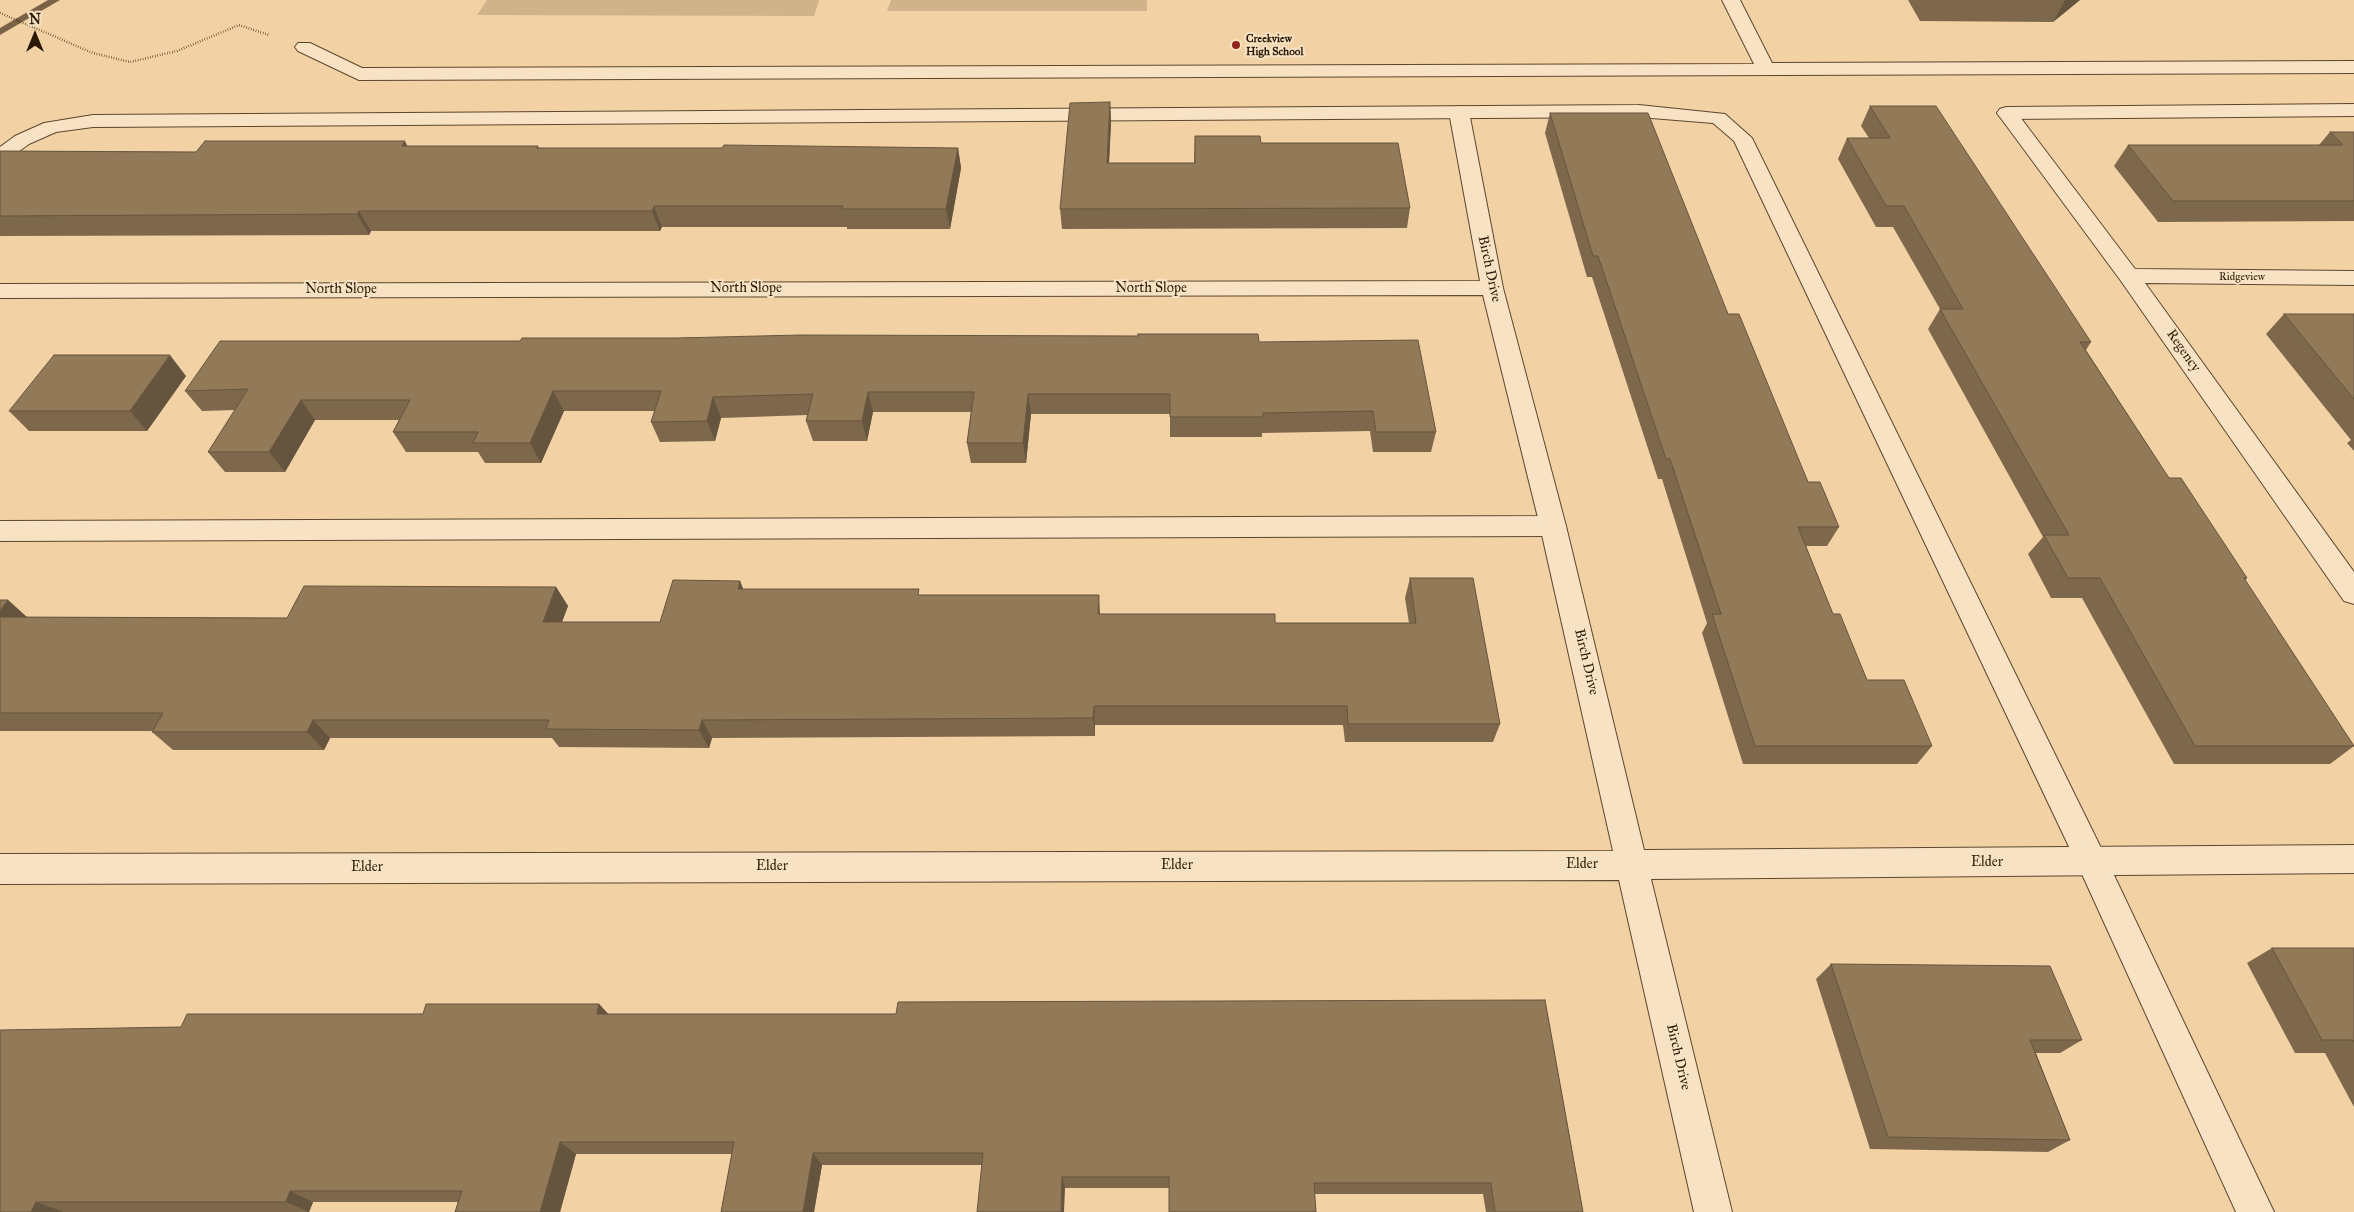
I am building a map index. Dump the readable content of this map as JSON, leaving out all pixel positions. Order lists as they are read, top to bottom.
{
  "streets": {
    "street": [
      "Birch Drive",
      "Ridgeview",
      "North Slope",
      "Regency",
      "Elder"
    ]
  },
  "crossings": [
    ["Birch Drive", "North Slope"],
    ["Birch Drive", "Elder"],
    ["Ridgeview", "Regency"]
  ],
  "places": ["Creekview High School"],
  "north": "top"
}
